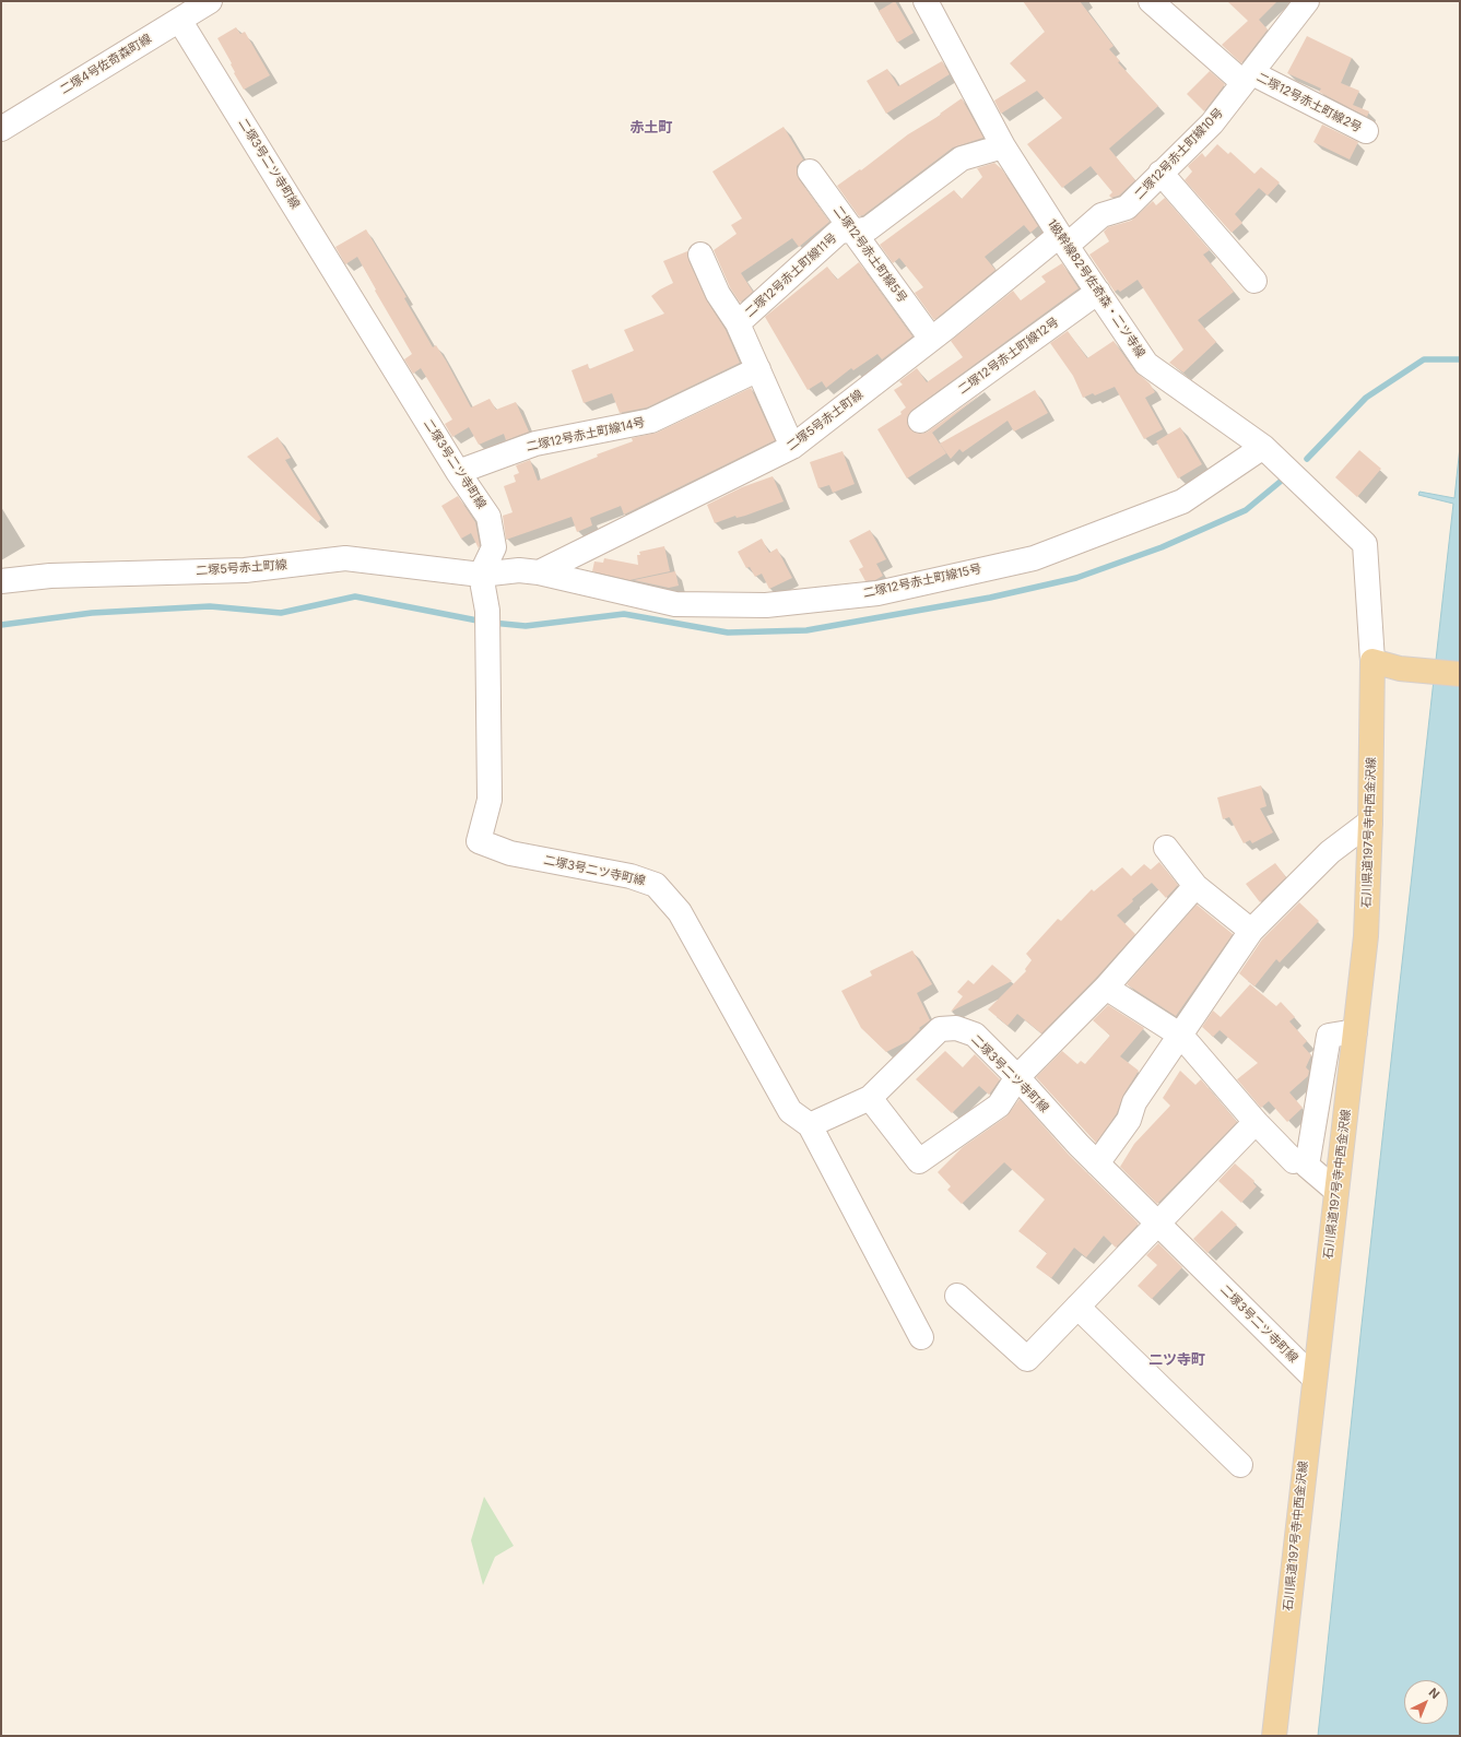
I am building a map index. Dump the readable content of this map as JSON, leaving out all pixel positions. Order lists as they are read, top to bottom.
{
  "streets": {
    "main road": ["石川県道197号寺中西金沢線"],
    "street": [
      "二塚4号佐奇森町線",
      "二塚12号赤土町線2号",
      "二塚12号赤土町線10号",
      "二塚3号二ツ寺町線",
      "二塚12号赤土町線5号",
      "二塚12号赤土町線11号",
      "1級幹線82号佐奇森・二ツ寺線",
      "二塚12号赤土町線12号",
      "二塚5号赤土町線",
      "二塚12号赤土町線14号",
      "二塚12号赤土町線15号"
    ]
  },
  "crossings": [
    ["二塚4号佐奇森町線", "二塚3号二ツ寺町線"],
    ["二塚12号赤土町線2号", "二塚12号赤土町線10号"],
    ["二塚12号赤土町線10号", "1級幹線82号佐奇森・二ツ寺線"],
    ["二塚12号赤土町線10号", "二塚5号赤土町線"],
    ["二塚3号二ツ寺町線", "二塚5号赤土町線"],
    ["二塚3号二ツ寺町線", "二塚12号赤土町線14号"],
    ["二塚3号二ツ寺町線", "二塚12号赤土町線15号"],
    ["二塚3号二ツ寺町線", "石川県道197号寺中西金沢線"],
    ["二塚12号赤土町線5号", "二塚12号赤土町線11号"],
    ["二塚12号赤土町線5号", "二塚5号赤土町線"],
    ["二塚12号赤土町線11号", "1級幹線82号佐奇森・二ツ寺線"],
    ["1級幹線82号佐奇森・二ツ寺線", "二塚12号赤土町線12号"],
    ["1級幹線82号佐奇森・二ツ寺線", "二塚5号赤土町線"],
    ["1級幹線82号佐奇森・二ツ寺線", "二塚12号赤土町線15号"],
    ["1級幹線82号佐奇森・二ツ寺線", "石川県道197号寺中西金沢線"],
    ["二塚5号赤土町線", "二塚12号赤土町線15号"]
  ],
  "districts": ["赤土町", "二ツ寺町"],
  "north": "top right"
}
